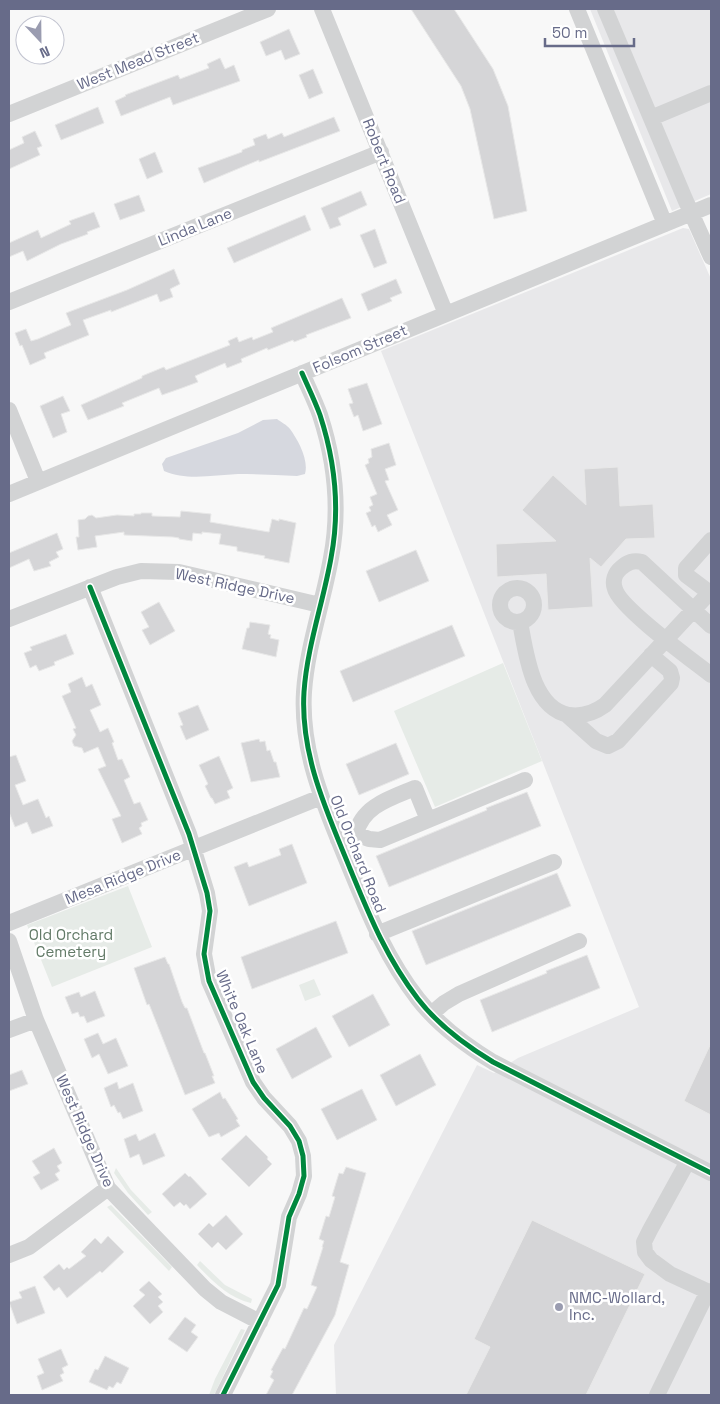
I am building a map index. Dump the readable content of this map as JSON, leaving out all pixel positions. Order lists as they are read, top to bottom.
{
  "streets": {
    "street": [
      "West Mead Street",
      "Robert Road",
      "Linda Lane",
      "Folsom Street",
      "West Ridge Drive",
      "Old Orchard Road",
      "Mesa Ridge Drive",
      "White Oak Lane"
    ]
  },
  "crossings": [
    ["Robert Road", "Linda Lane"],
    ["Robert Road", "Folsom Street"],
    ["Folsom Street", "Old Orchard Road"],
    ["West Ridge Drive", "Old Orchard Road"],
    ["West Ridge Drive", "White Oak Lane"],
    ["Old Orchard Road", "Mesa Ridge Drive"],
    ["Mesa Ridge Drive", "White Oak Lane"]
  ],
  "parks": ["Old Orchard Cemetery"],
  "places": ["NMC-Wollard, Inc."],
  "scale_bar": "50 m",
  "north": "bottom"
}
